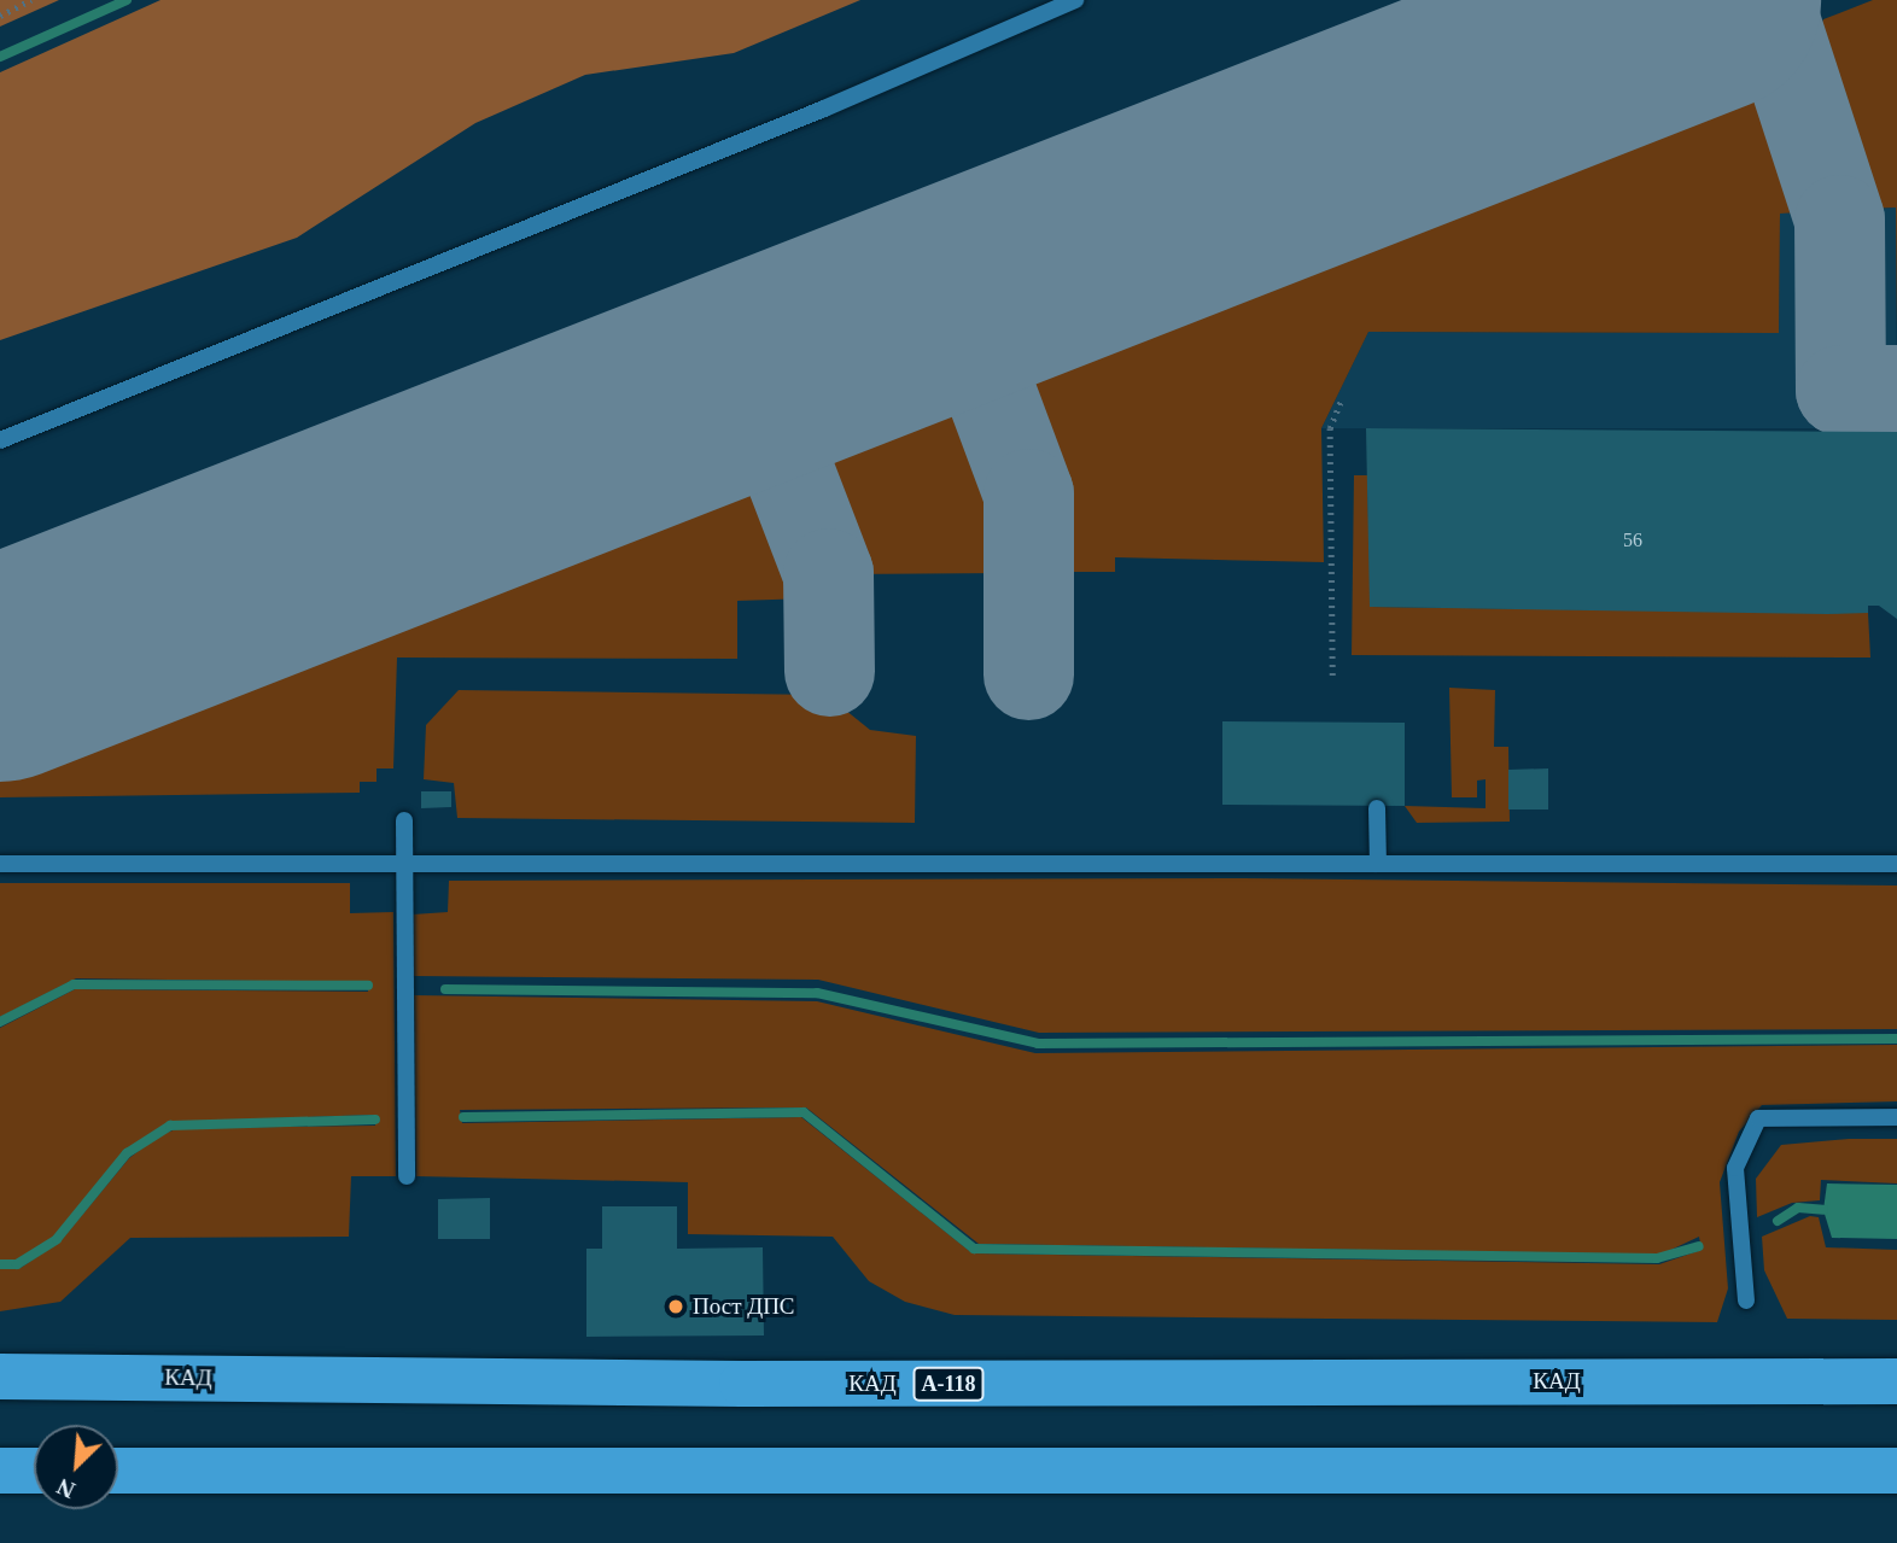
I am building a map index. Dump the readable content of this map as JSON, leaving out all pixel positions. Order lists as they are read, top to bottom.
{
  "streets": {
    "highway": ["КАД", "А-118"]
  },
  "places": ["Пост ДПС"],
  "house_numbers": ["56"],
  "north": "bottom left"
}
